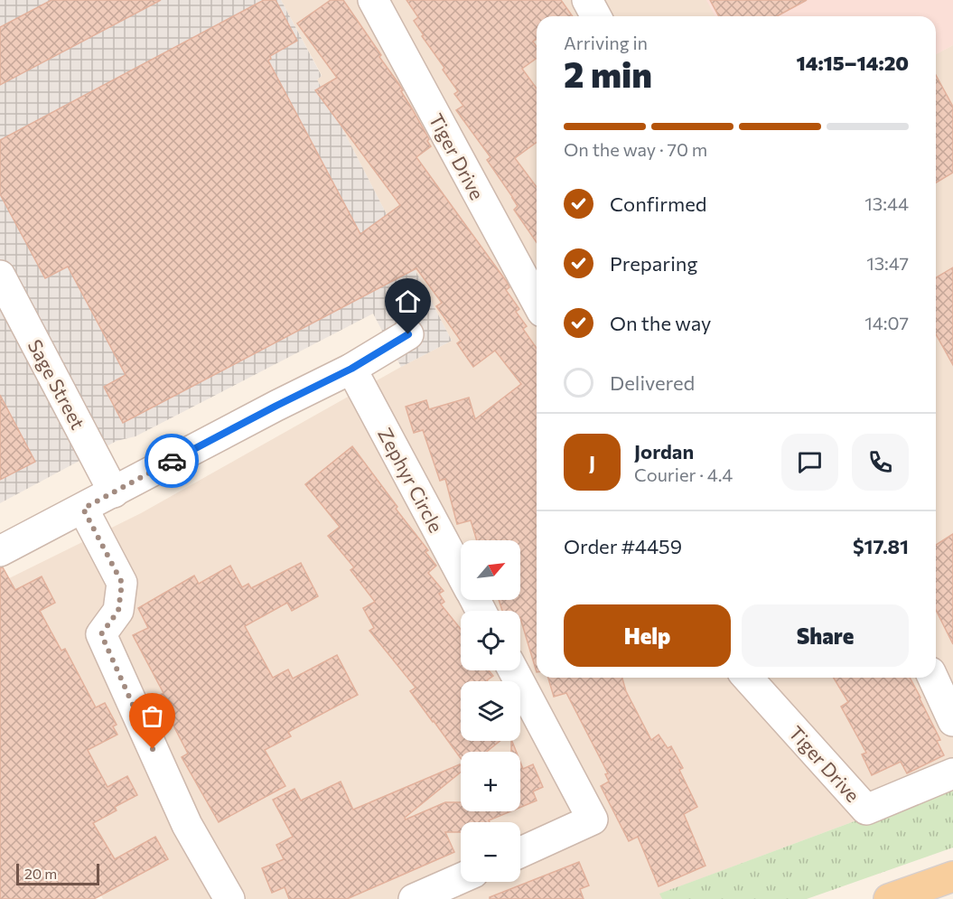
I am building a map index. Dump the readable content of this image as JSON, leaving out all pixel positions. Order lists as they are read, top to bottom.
{
  "streets": {
    "street": ["Tiger Drive", "Sage Street", "Zephyr Circle"]
  },
  "scale_bar": "20 m",
  "north": "top right",
  "page": {
    "heading": ["2 min", "Arriving in", "14:15–14:20"],
    "panel": [
      "Jordan",
      "Courier · 4.4",
      "Order #4459",
      "$17.81"
    ],
    "bar": "On the way · 70 m",
    "list": [
      ["Confirmed", "13:44"],
      ["Preparing", "13:47"],
      ["On the way", "14:07"],
      "Delivered"
    ],
    "round": "J",
    "map_buttons": ["+", "−"],
    "buttons": ["Help", "Share"],
    "scale": "20 m"
  }
}
